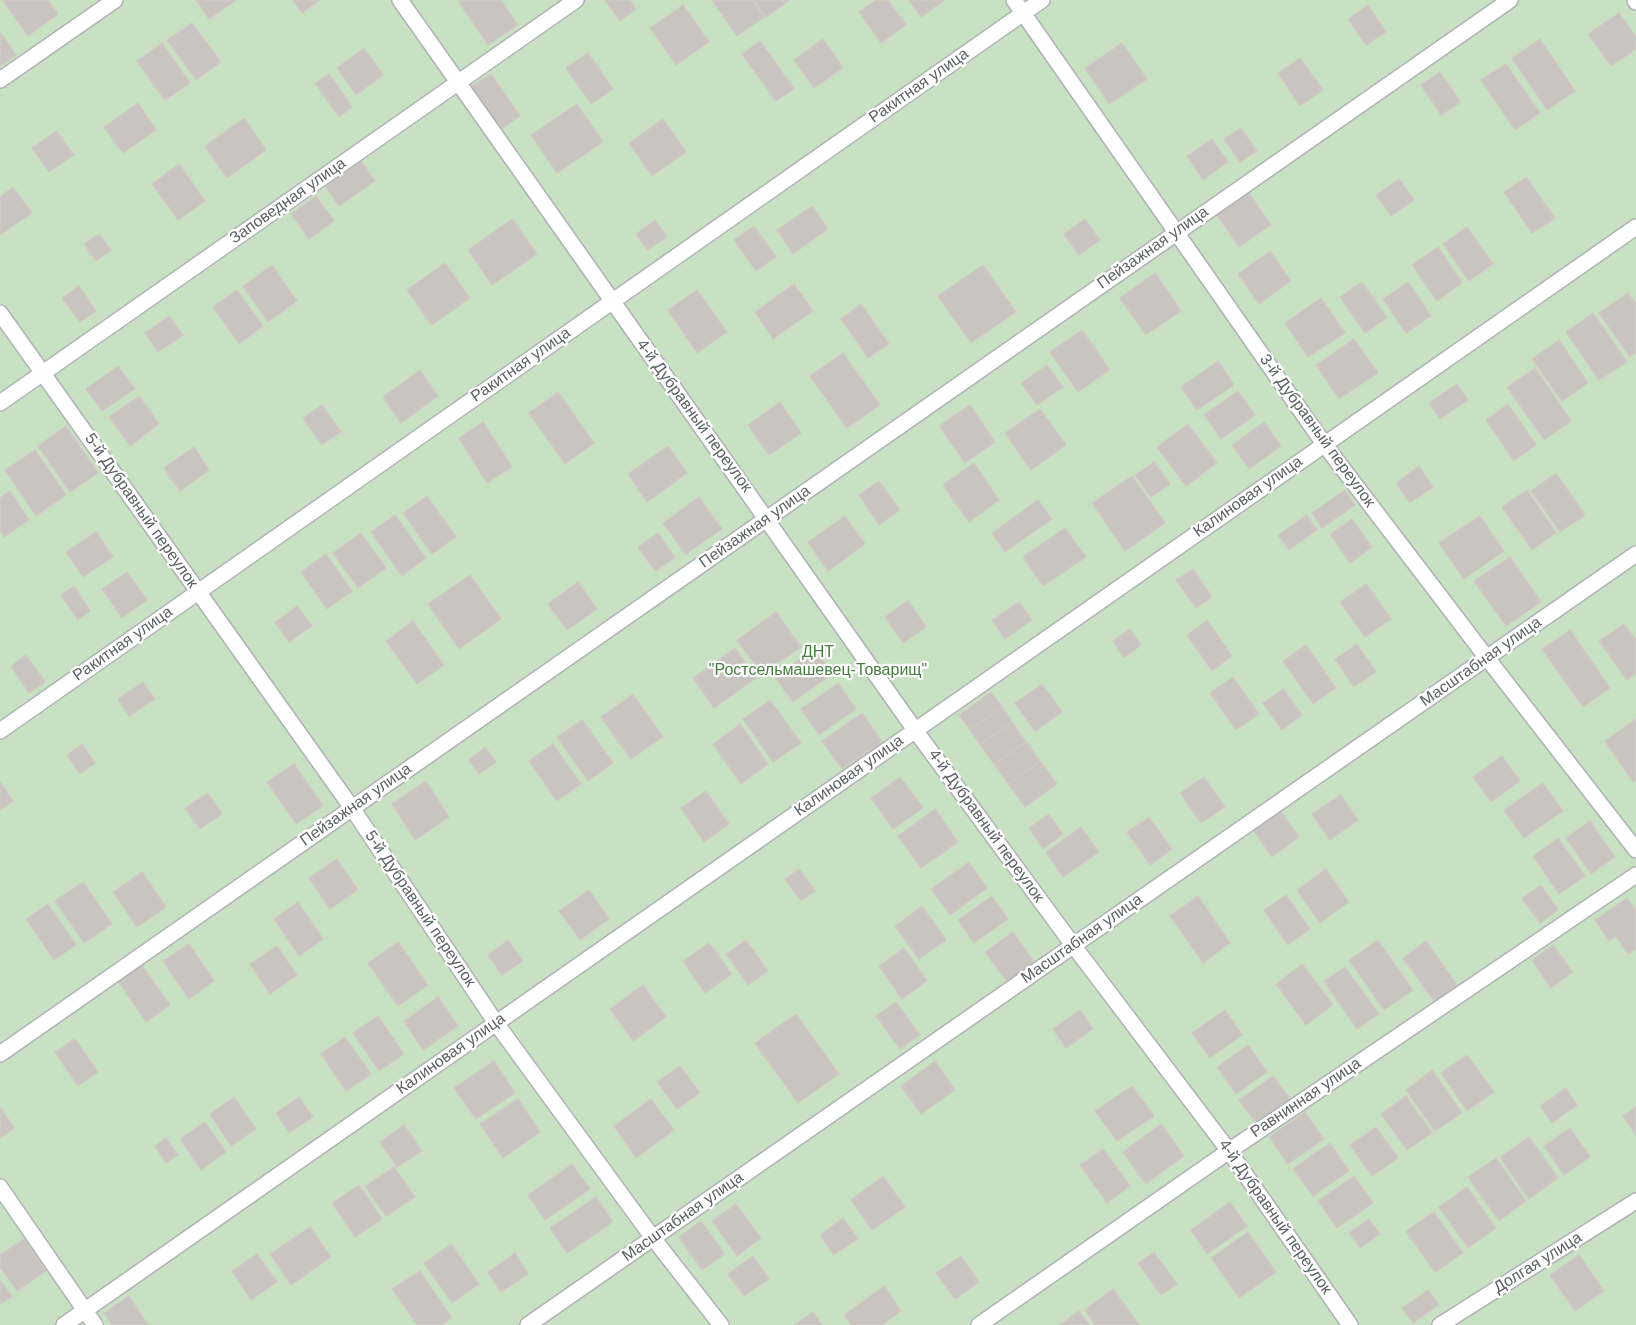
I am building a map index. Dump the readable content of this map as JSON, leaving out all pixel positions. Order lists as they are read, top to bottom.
{
  "streets": {
    "lane": [
      "Ракитная улица",
      "Заповедная улица",
      "Пейзажная улица",
      "4-й Дубравный переулок",
      "3-й Дубравный переулок",
      "Калиновая улица",
      "5-й Дубравный переулок",
      "Масштабная улица",
      "Равнинная улица",
      "Долгая улица"
    ]
  },
  "crossings": [
    ["Ракитная улица", "4-й Дубравный переулок"],
    ["Ракитная улица", "3-й Дубравный переулок"],
    ["Ракитная улица", "5-й Дубравный переулок"],
    ["Заповедная улица", "4-й Дубравный переулок"],
    ["Заповедная улица", "5-й Дубравный переулок"],
    ["Пейзажная улица", "4-й Дубравный переулок"],
    ["Пейзажная улица", "3-й Дубравный переулок"],
    ["Пейзажная улица", "5-й Дубравный переулок"],
    ["4-й Дубравный переулок", "Калиновая улица"],
    ["4-й Дубравный переулок", "Масштабная улица"],
    ["4-й Дубравный переулок", "Равнинная улица"],
    ["3-й Дубравный переулок", "Калиновая улица"],
    ["3-й Дубравный переулок", "Масштабная улица"],
    ["Калиновая улица", "5-й Дубравный переулок"],
    ["5-й Дубравный переулок", "Масштабная улица"]
  ],
  "parks": ["ДНТ \"Ростсельмашевец-Товарищ\""]
}
